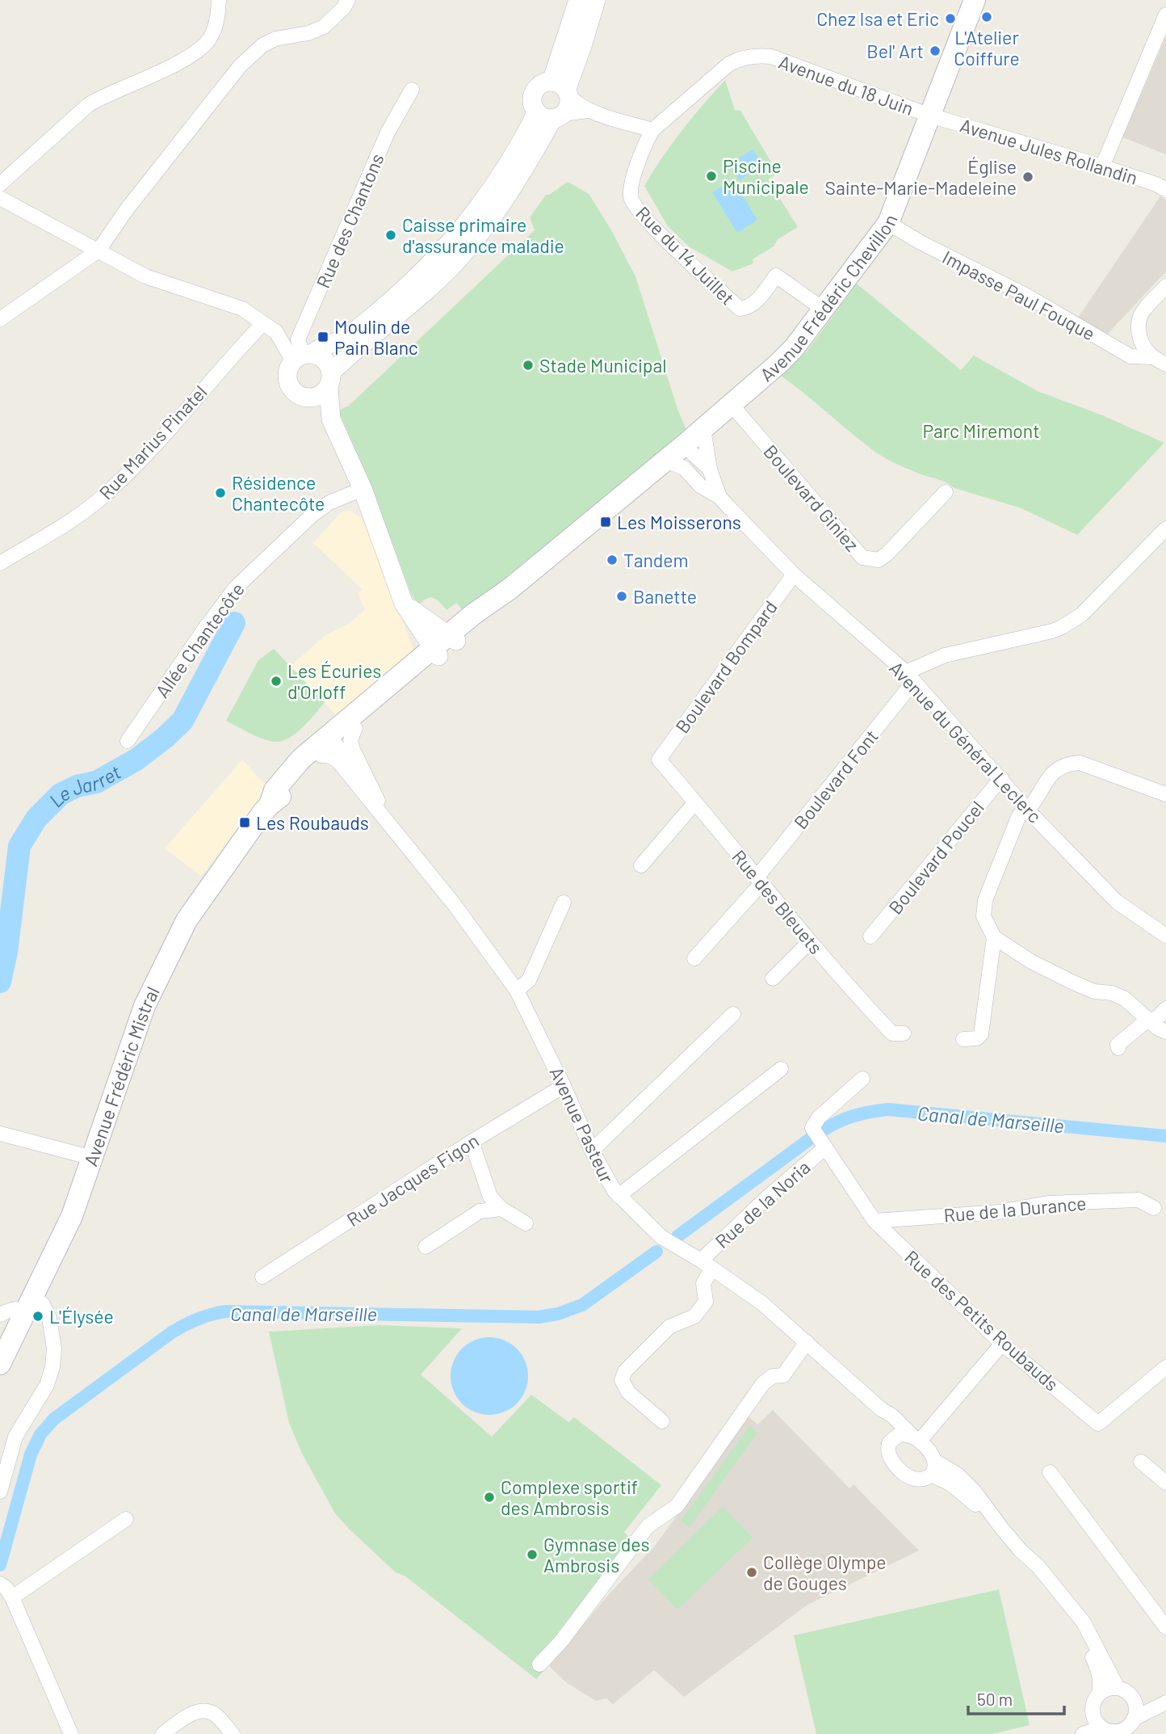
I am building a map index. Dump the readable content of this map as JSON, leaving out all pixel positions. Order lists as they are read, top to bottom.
{
  "streets": {
    "main road": ["Avenue Frédéric Chevillon", "Avenue Frédéric Mistral"],
    "street": [
      "Avenue du 18 Juin",
      "Avenue Jules Rollandin",
      "Rue des Chantons",
      "Rue du 14 Juillet",
      "Impasse Paul Fouque",
      "Rue Marius Pinatel",
      "Boulevard Giniez",
      "Allée Chantecôte",
      "Boulevard Bompard",
      "Avenue du Général Leclerc",
      "Boulevard Font",
      "Boulevard Poucel",
      "Rue des Bleuets",
      "Avenue Pasteur",
      "Rue Jacques Figon",
      "Rue de la Noria",
      "Rue de la Durance",
      "Rue des Petits Roubauds"
    ]
  },
  "crossings": [
    ["Avenue du 18 Juin", "Avenue Jules Rollandin"],
    ["Avenue du 18 Juin", "Rue du 14 Juillet"],
    ["Avenue du 18 Juin", "Avenue Frédéric Chevillon"],
    ["Avenue Jules Rollandin", "Avenue Frédéric Chevillon"],
    ["Rue du 14 Juillet", "Avenue Frédéric Chevillon"],
    ["Avenue Frédéric Chevillon", "Impasse Paul Fouque"],
    ["Avenue Frédéric Chevillon", "Boulevard Giniez"],
    ["Avenue Frédéric Chevillon", "Avenue du Général Leclerc"],
    ["Avenue Frédéric Chevillon", "Avenue Frédéric Mistral"],
    ["Boulevard Bompard", "Avenue du Général Leclerc"],
    ["Boulevard Bompard", "Rue des Bleuets"],
    ["Avenue du Général Leclerc", "Boulevard Font"],
    ["Avenue du Général Leclerc", "Boulevard Poucel"],
    ["Avenue du Général Leclerc", "Avenue Frédéric Mistral"],
    ["Boulevard Font", "Rue des Bleuets"],
    ["Avenue Frédéric Mistral", "Avenue Pasteur"],
    ["Avenue Pasteur", "Rue Jacques Figon"],
    ["Avenue Pasteur", "Rue de la Noria"],
    ["Rue de la Noria", "Rue des Petits Roubauds"],
    ["Rue de la Durance", "Rue des Petits Roubauds"]
  ],
  "water": ["Le Jarret", "Canal de Marseille"],
  "parks": ["Parc Miremont"],
  "places": {
    "other": [
      "L'Atelier Coiffure",
      "Chez Isa et Eric",
      "Bel' Art",
      "Piscine Municipale",
      "Église Sainte-Marie-Madeleine",
      "Caisse primaire d'assurance maladie",
      "Stade Municipal",
      "Résidence Chantecôte",
      "Tandem",
      "Banette",
      "Les Écuries d'Orloff",
      "L'Élysée",
      "Complexe sportif des Ambrosis",
      "Gymnase des Ambrosis",
      "Collège Olympe de Gouges"
    ],
    "transit": ["Moulin de Pain Blanc", "Les Moisserons", "Les Roubauds"]
  },
  "scale_bar": "50 m"
}
